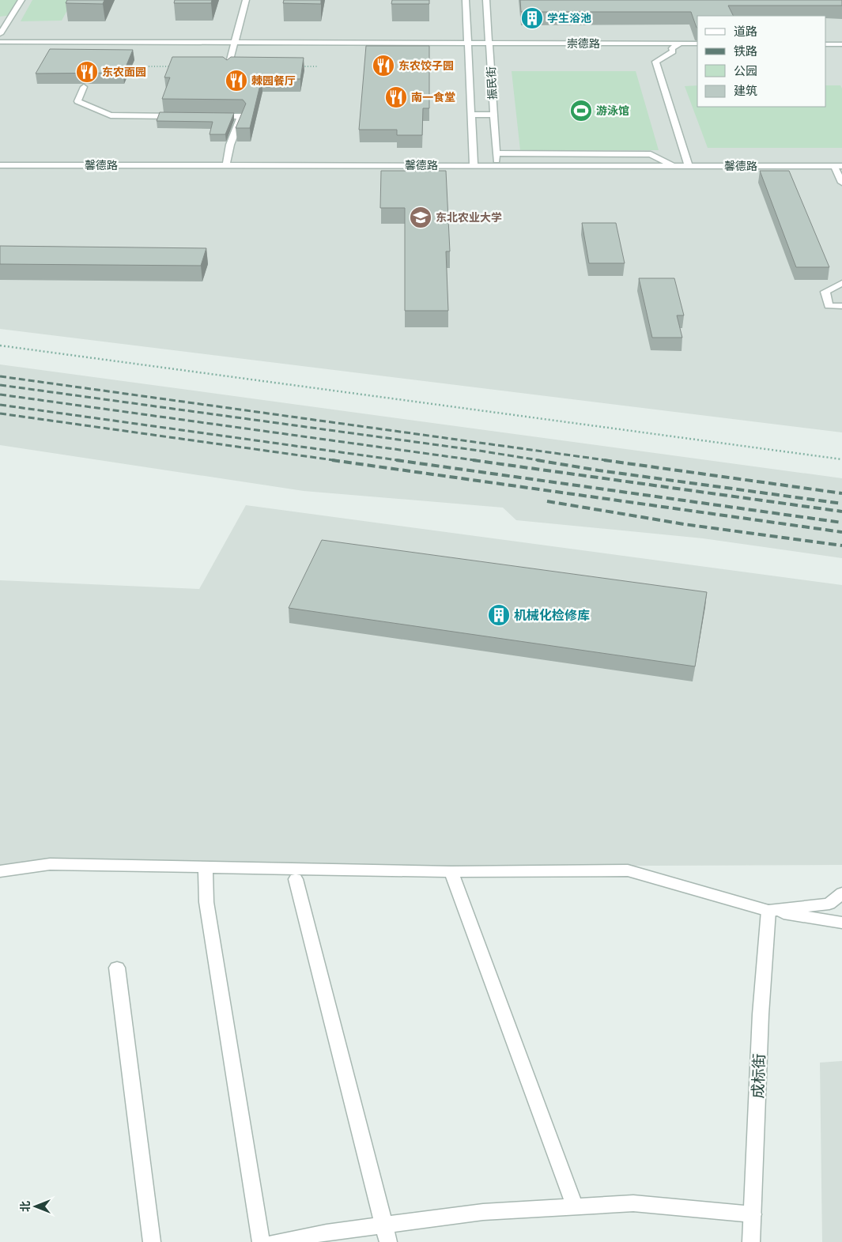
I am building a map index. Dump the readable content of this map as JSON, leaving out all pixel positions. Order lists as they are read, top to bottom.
{
  "streets": {
    "street": [
      "崇德路",
      "振民街",
      "馨德路",
      "成标街"
    ]
  },
  "crossings": [
    ["崇德路", "振民街"],
    ["振民街", "馨德路"]
  ],
  "places": {
    "building": ["学生浴池", "机械化检修库"],
    "restaurant": [
      "东农饺子园",
      "东农面园",
      "棘园餐厅",
      "南一食堂"
    ],
    "sports": ["游泳馆"],
    "school or university": ["东北农业大学"]
  },
  "legend": [
    "道路",
    "铁路",
    "公园",
    "建筑"
  ],
  "north": "left"
}
